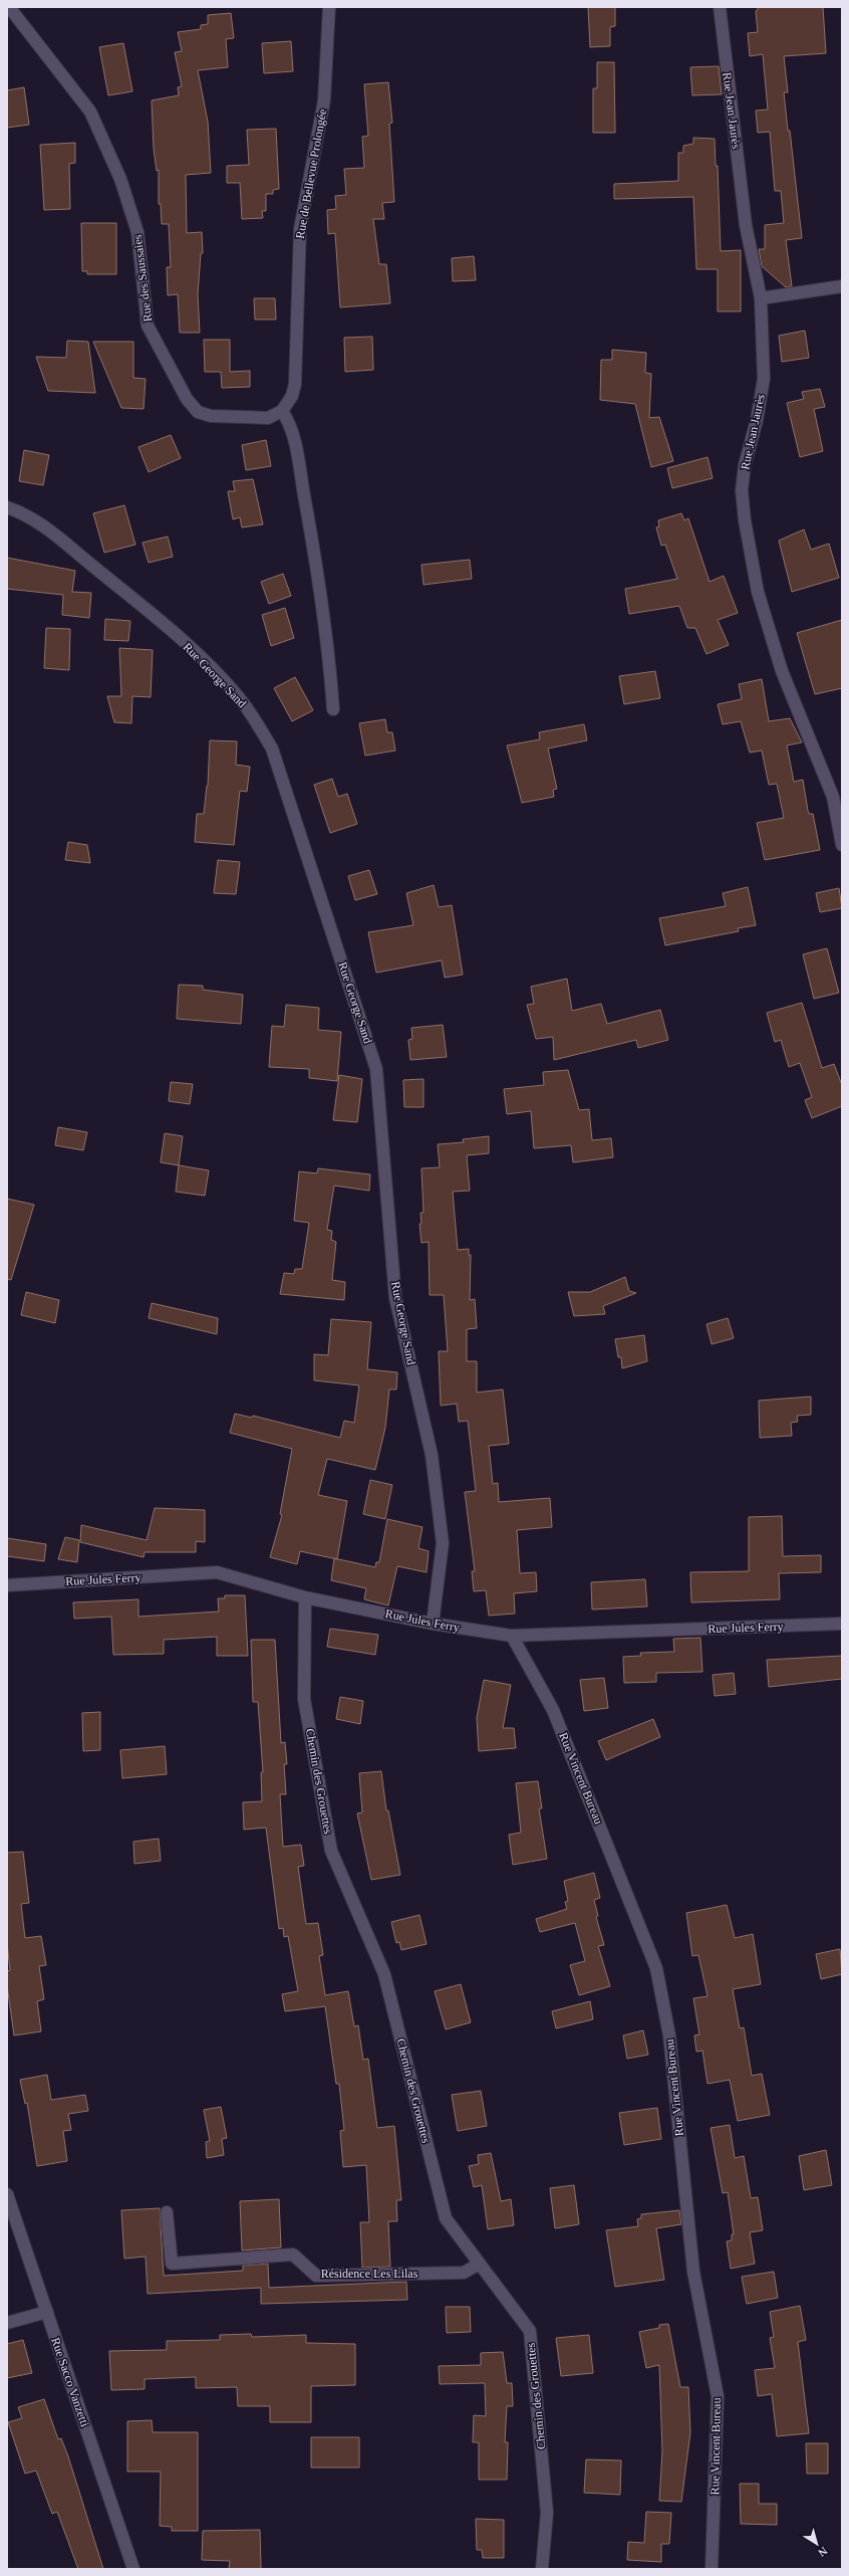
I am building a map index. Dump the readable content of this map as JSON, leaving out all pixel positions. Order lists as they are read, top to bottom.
{
  "streets": {
    "street": [
      "Rue Jean Jaurès",
      "Rue de Bellevue Prolongée",
      "Rue des Saussaies",
      "Rue George Sand",
      "Rue Jules Ferry",
      "Rue Vincent Bureau",
      "Chemin des Grouettes",
      "Résidence Les Lilas",
      "Rue Sacco Vanzetti"
    ]
  },
  "crossings": [
    ["Rue de Bellevue Prolongée", "Rue des Saussaies"],
    ["Rue George Sand", "Rue Jules Ferry"],
    ["Rue Jules Ferry", "Rue Vincent Bureau"],
    ["Rue Jules Ferry", "Chemin des Grouettes"],
    ["Chemin des Grouettes", "Résidence Les Lilas"]
  ],
  "north": "bottom right"
}
